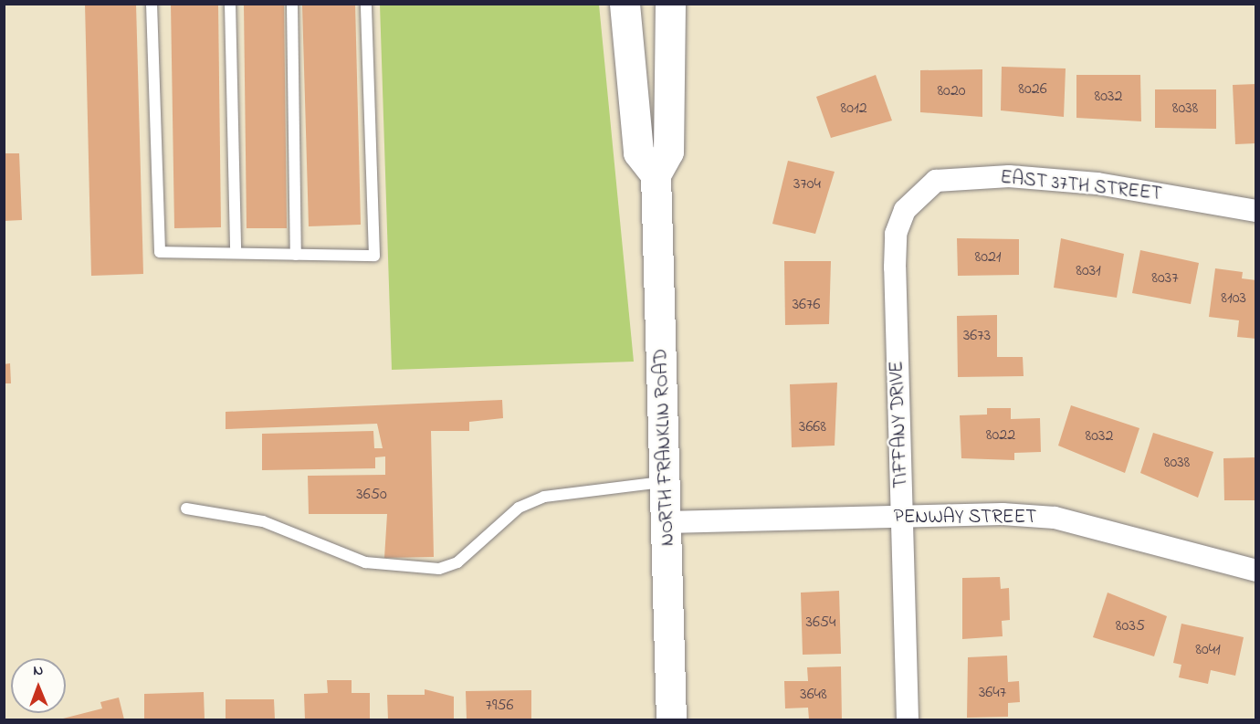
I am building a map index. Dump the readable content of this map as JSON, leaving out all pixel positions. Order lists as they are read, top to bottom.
{
  "streets": {
    "main road": ["NORTH FRANKLIN ROAD"],
    "street": ["EAST 37TH STREET", "TIFFANY DRIVE", "PENWAY STREET"]
  },
  "crossings": [
    ["EAST 37TH STREET", "TIFFANY DRIVE"],
    ["TIFFANY DRIVE", "PENWAY STREET"],
    ["NORTH FRANKLIN ROAD", "PENWAY STREET"]
  ],
  "house_numbers": [
    "8026",
    "8020",
    "8032",
    "8012",
    "8038",
    "3704",
    "8021",
    "8031",
    "8037",
    "8103",
    "3676",
    "3673",
    "3668",
    "8022",
    "8032",
    "8038",
    "3650",
    "3654",
    "8035",
    "8041",
    "3647",
    "3648",
    "7956"
  ],
  "north": "top"
}
